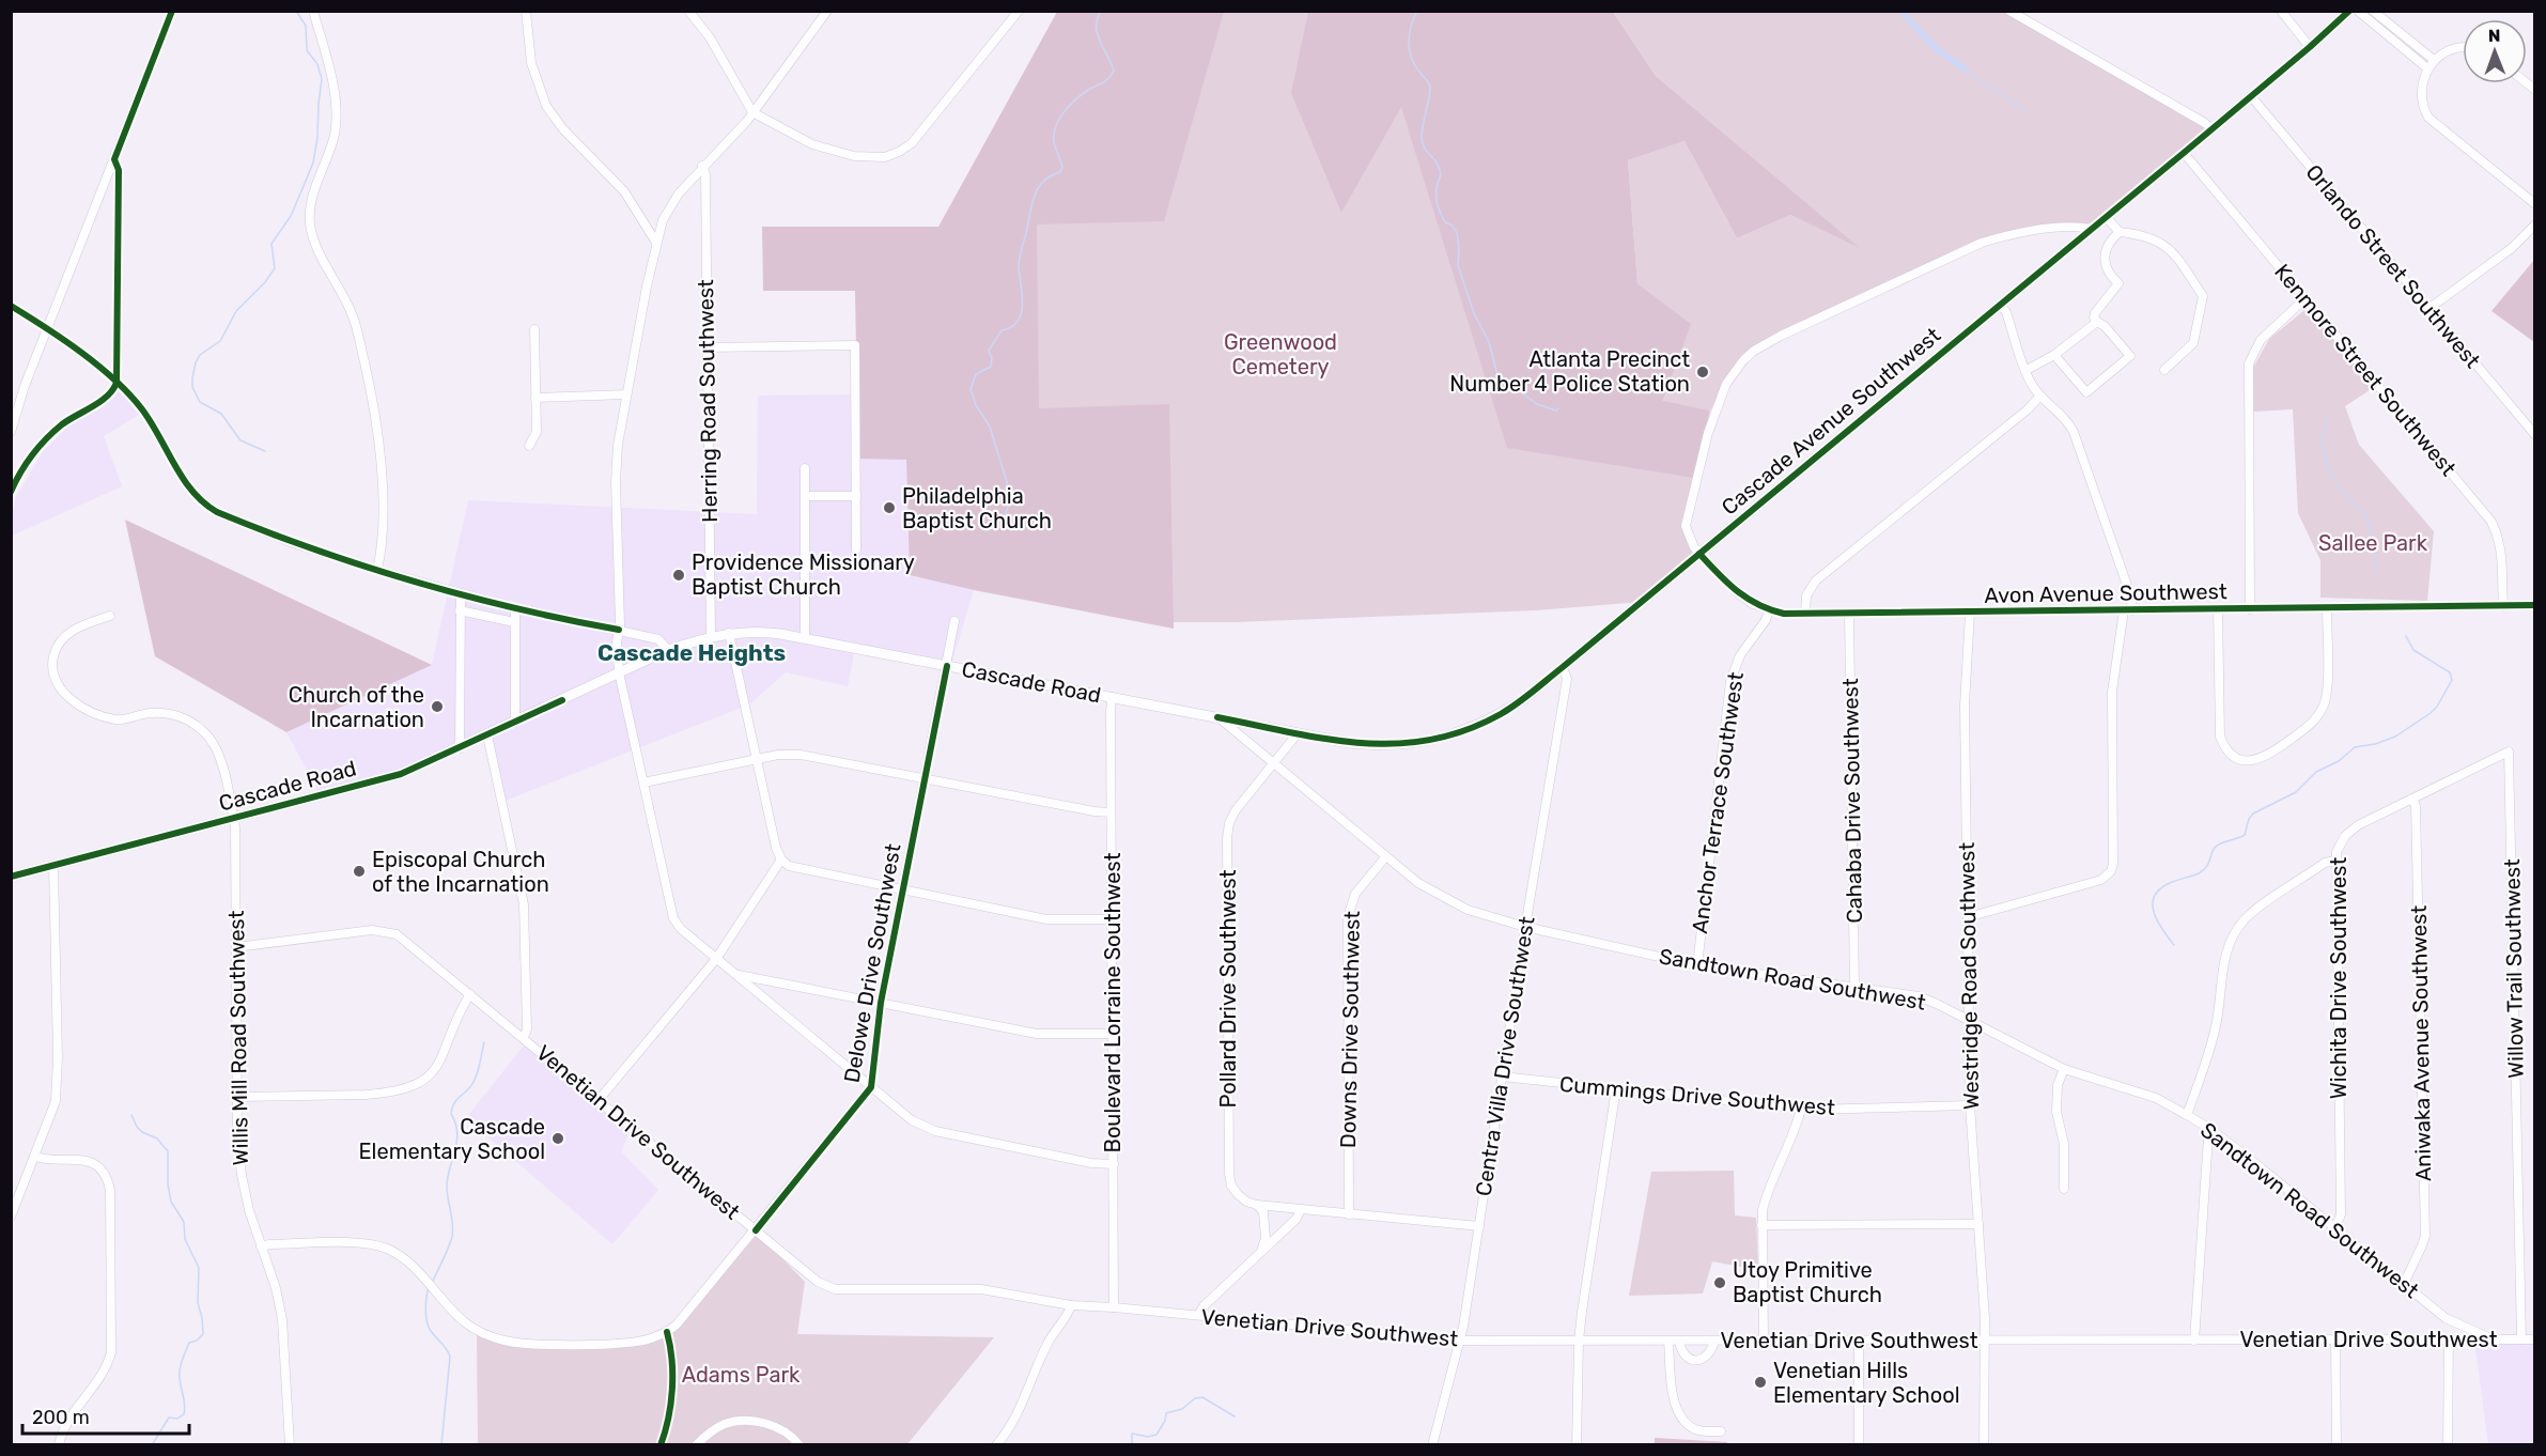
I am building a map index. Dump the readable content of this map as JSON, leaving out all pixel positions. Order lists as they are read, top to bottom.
{
  "streets": {
    "main road": ["Cascade Avenue Southwest", "Cascade Road"],
    "street": [
      "Orlando Street Southwest",
      "Kenmore Street Southwest",
      "Herring Road Southwest",
      "Avon Avenue Southwest",
      "Cahaba Drive Southwest",
      "Anchor Terrace Southwest",
      "Delowe Drive Southwest",
      "Willow Trail Southwest",
      "Westridge Road Southwest",
      "Wichita Drive Southwest",
      "Sandtown Road Southwest",
      "Pollard Drive Southwest",
      "Boulevard Lorraine Southwest",
      "Downs Drive Southwest",
      "Willis Mill Road Southwest",
      "Aniwaka Avenue Southwest",
      "Centra Villa Drive Southwest",
      "Cummings Drive Southwest",
      "Venetian Drive Southwest"
    ]
  },
  "crossings": [
    ["Orlando Street Southwest", "Cascade Avenue Southwest"],
    ["Kenmore Street Southwest", "Cascade Avenue Southwest"],
    ["Kenmore Street Southwest", "Avon Avenue Southwest"],
    ["Herring Road Southwest", "Cascade Road"],
    ["Cascade Avenue Southwest", "Avon Avenue Southwest"],
    ["Cascade Avenue Southwest", "Cascade Road"],
    ["Cascade Avenue Southwest", "Pollard Drive Southwest"],
    ["Cascade Avenue Southwest", "Centra Villa Drive Southwest"],
    ["Avon Avenue Southwest", "Cahaba Drive Southwest"],
    ["Avon Avenue Southwest", "Anchor Terrace Southwest"],
    ["Avon Avenue Southwest", "Westridge Road Southwest"],
    ["Cascade Road", "Delowe Drive Southwest"],
    ["Cascade Road", "Sandtown Road Southwest"],
    ["Cascade Road", "Pollard Drive Southwest"],
    ["Cascade Road", "Boulevard Lorraine Southwest"],
    ["Cascade Road", "Willis Mill Road Southwest"],
    ["Cascade Road", "Venetian Drive Southwest"],
    ["Cahaba Drive Southwest", "Sandtown Road Southwest"],
    ["Anchor Terrace Southwest", "Sandtown Road Southwest"],
    ["Delowe Drive Southwest", "Venetian Drive Southwest"],
    ["Willow Trail Southwest", "Wichita Drive Southwest"],
    ["Willow Trail Southwest", "Venetian Drive Southwest"],
    ["Westridge Road Southwest", "Sandtown Road Southwest"],
    ["Westridge Road Southwest", "Cummings Drive Southwest"],
    ["Westridge Road Southwest", "Venetian Drive Southwest"],
    ["Wichita Drive Southwest", "Sandtown Road Southwest"],
    ["Wichita Drive Southwest", "Aniwaka Avenue Southwest"],
    ["Sandtown Road Southwest", "Pollard Drive Southwest"],
    ["Sandtown Road Southwest", "Downs Drive Southwest"],
    ["Sandtown Road Southwest", "Aniwaka Avenue Southwest"],
    ["Sandtown Road Southwest", "Centra Villa Drive Southwest"],
    ["Sandtown Road Southwest", "Venetian Drive Southwest"],
    ["Boulevard Lorraine Southwest", "Venetian Drive Southwest"],
    ["Centra Villa Drive Southwest", "Cummings Drive Southwest"],
    ["Centra Villa Drive Southwest", "Venetian Drive Southwest"]
  ],
  "districts": ["Cascade Heights"],
  "parks": ["Greenwood Cemetery", "Sallee Park", "Adams Park"],
  "places": [
    "Atlanta Precinct Number 4 Police Station",
    "Philadelphia Baptist Church",
    "Providence Missionary Baptist Church",
    "Church of the Incarnation",
    "Episcopal Church of the Incarnation",
    "Cascade Elementary School",
    "Utoy Primitive Baptist Church",
    "Venetian Hills Elementary School"
  ],
  "scale_bar": "200 m",
  "north": "top"
}
